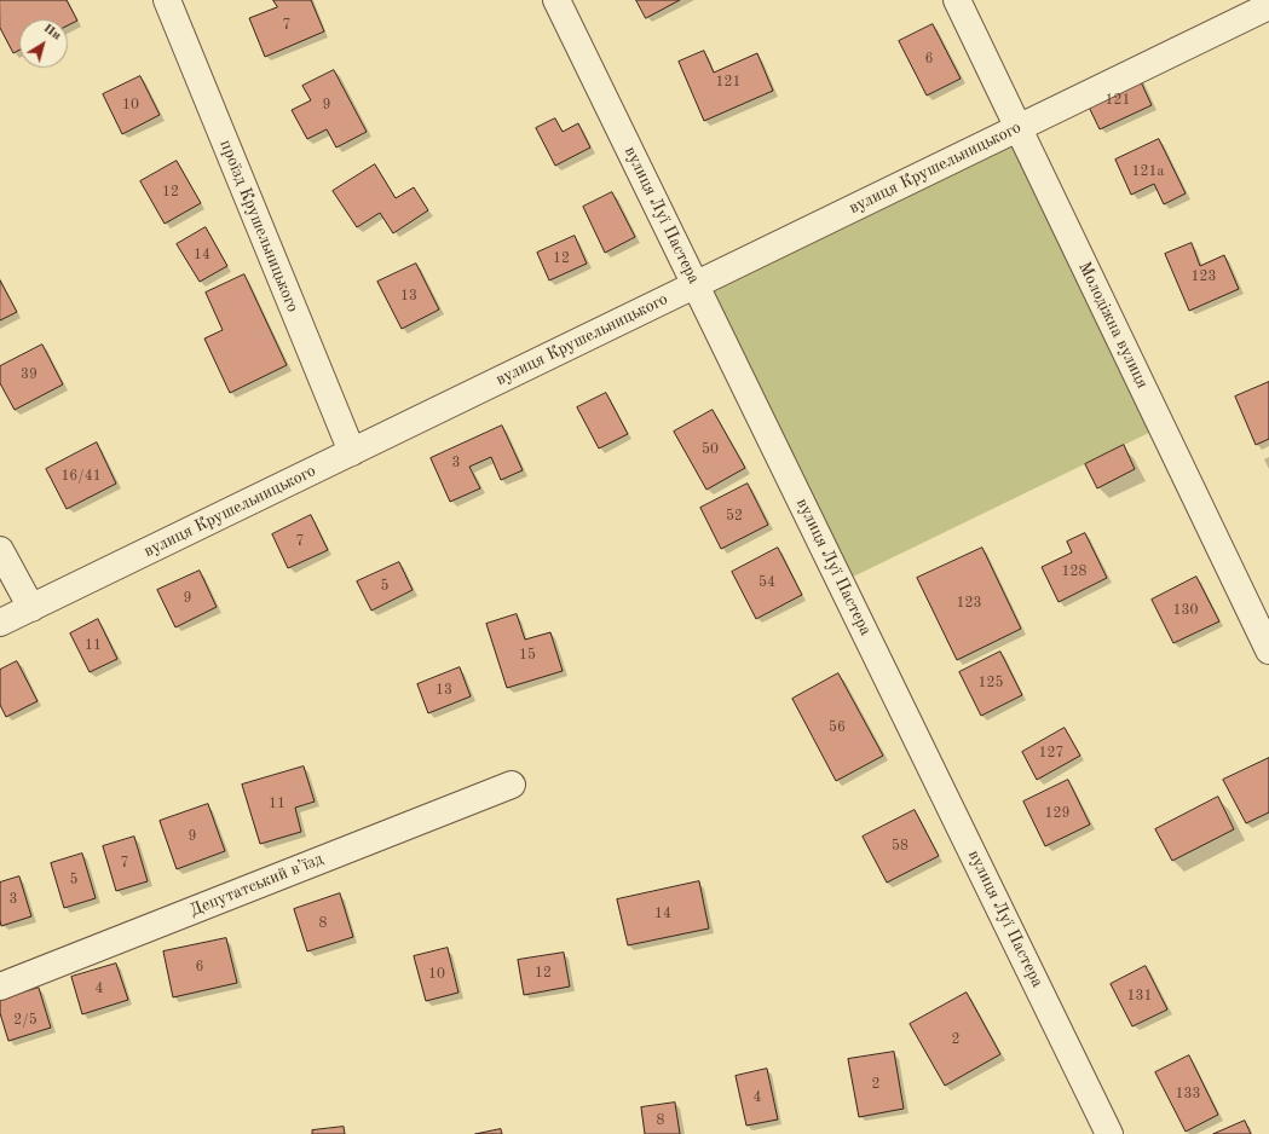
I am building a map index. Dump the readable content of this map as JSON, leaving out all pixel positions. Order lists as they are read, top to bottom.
{
  "streets": {
    "street": [
      "вулиця Крушельницького",
      "вулиця Луї Пастера",
      "проїзд Крушельницького",
      "Молодіжна вулиця",
      "Депутатський в’їзд"
    ]
  },
  "crossings": [
    ["вулиця Крушельницького", "вулиця Луї Пастера"],
    ["вулиця Крушельницького", "проїзд Крушельницького"],
    ["вулиця Крушельницького", "Молодіжна вулиця"]
  ],
  "house_numbers": [
    "7",
    "6",
    "121",
    "121",
    "10",
    "9",
    "121а",
    "12",
    "14",
    "12",
    "123",
    "13",
    "39",
    "50",
    "3",
    "16/41",
    "52",
    "7",
    "128",
    "54",
    "5",
    "9",
    "123",
    "130",
    "11",
    "15",
    "125",
    "13",
    "56",
    "127",
    "11",
    "129",
    "9",
    "58",
    "7",
    "5",
    "3",
    "14",
    "8",
    "6",
    "12",
    "10",
    "4",
    "131",
    "2/5",
    "2",
    "2",
    "133",
    "4",
    "8"
  ],
  "north": "top right"
}
